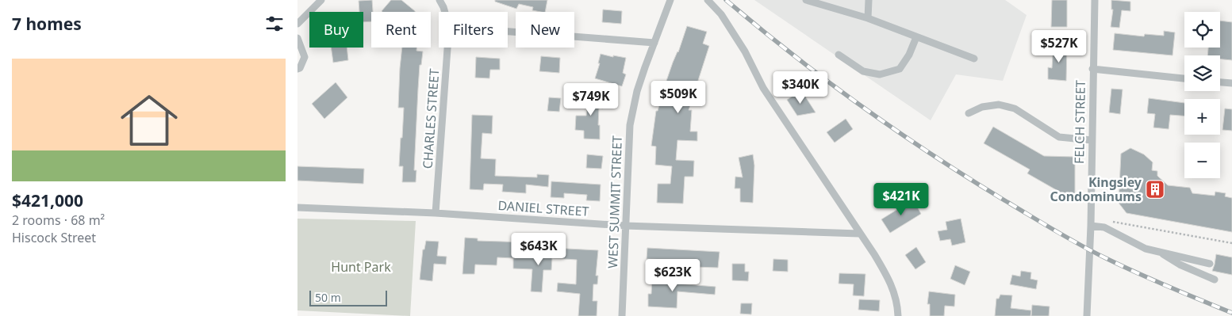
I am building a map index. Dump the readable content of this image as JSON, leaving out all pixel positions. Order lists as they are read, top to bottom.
{
  "streets": {
    "street": [
      "CHARLES STREET",
      "FELCH STREET",
      "WEST SUMMIT STREET",
      "DANIEL STREET"
    ]
  },
  "crossings": [
    ["CHARLES STREET", "DANIEL STREET"],
    ["WEST SUMMIT STREET", "DANIEL STREET"]
  ],
  "parks": ["Hunt Park"],
  "places": {
    "building": ["Kingsley Condominums"]
  },
  "scale_bar": "50 m",
  "page": {
    "heading": "7 homes",
    "map_buttons": ["+", "−"],
    "chip": [
      "Buy",
      "Rent",
      "Filters",
      "New"
    ],
    "price": [
      "$527K",
      "$340K",
      "$509K",
      "$749K",
      "$421K",
      "$643K",
      "$623K"
    ],
    "list": [
      {
        "name": "$421,000",
        "note": "2 rooms · 68 m² · Hiscock Street"
      }
    ],
    "scale": "50 m"
  }
}
